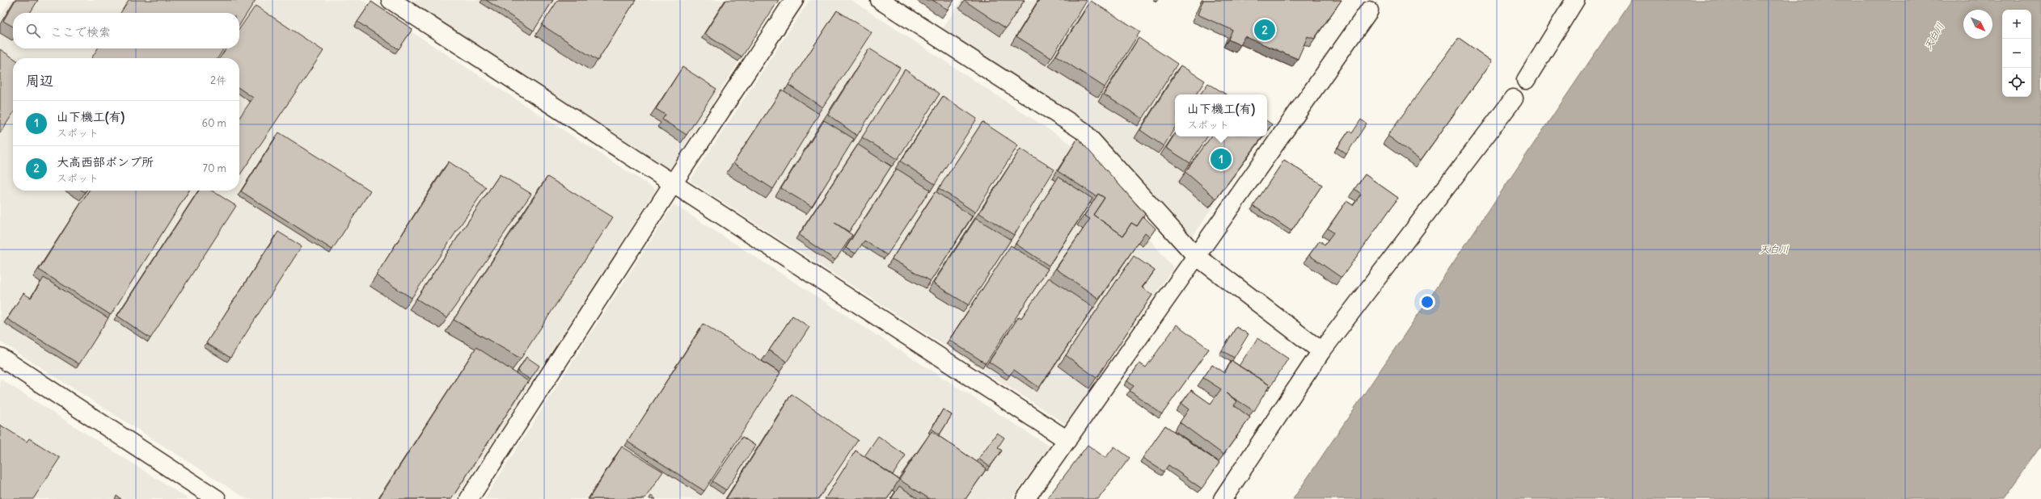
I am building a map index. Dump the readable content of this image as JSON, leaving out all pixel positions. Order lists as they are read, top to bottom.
{
  "water": ["天白川"],
  "north": "bottom right",
  "page": {
    "map_buttons": ["+", "−"],
    "search": "ここで検索",
    "pins": ["2", "1"],
    "heading": ["周辺", "2件"],
    "popup": ["山下機工(有)", "スポット"],
    "list": [
      {
        "mark": "1",
        "name": "山下機工(有)",
        "note": "スポット",
        "value": "60 m"
      },
      {
        "mark": "2",
        "name": "大高西部ポンプ所",
        "note": "スポット",
        "value": "70 m"
      }
    ]
  }
}
